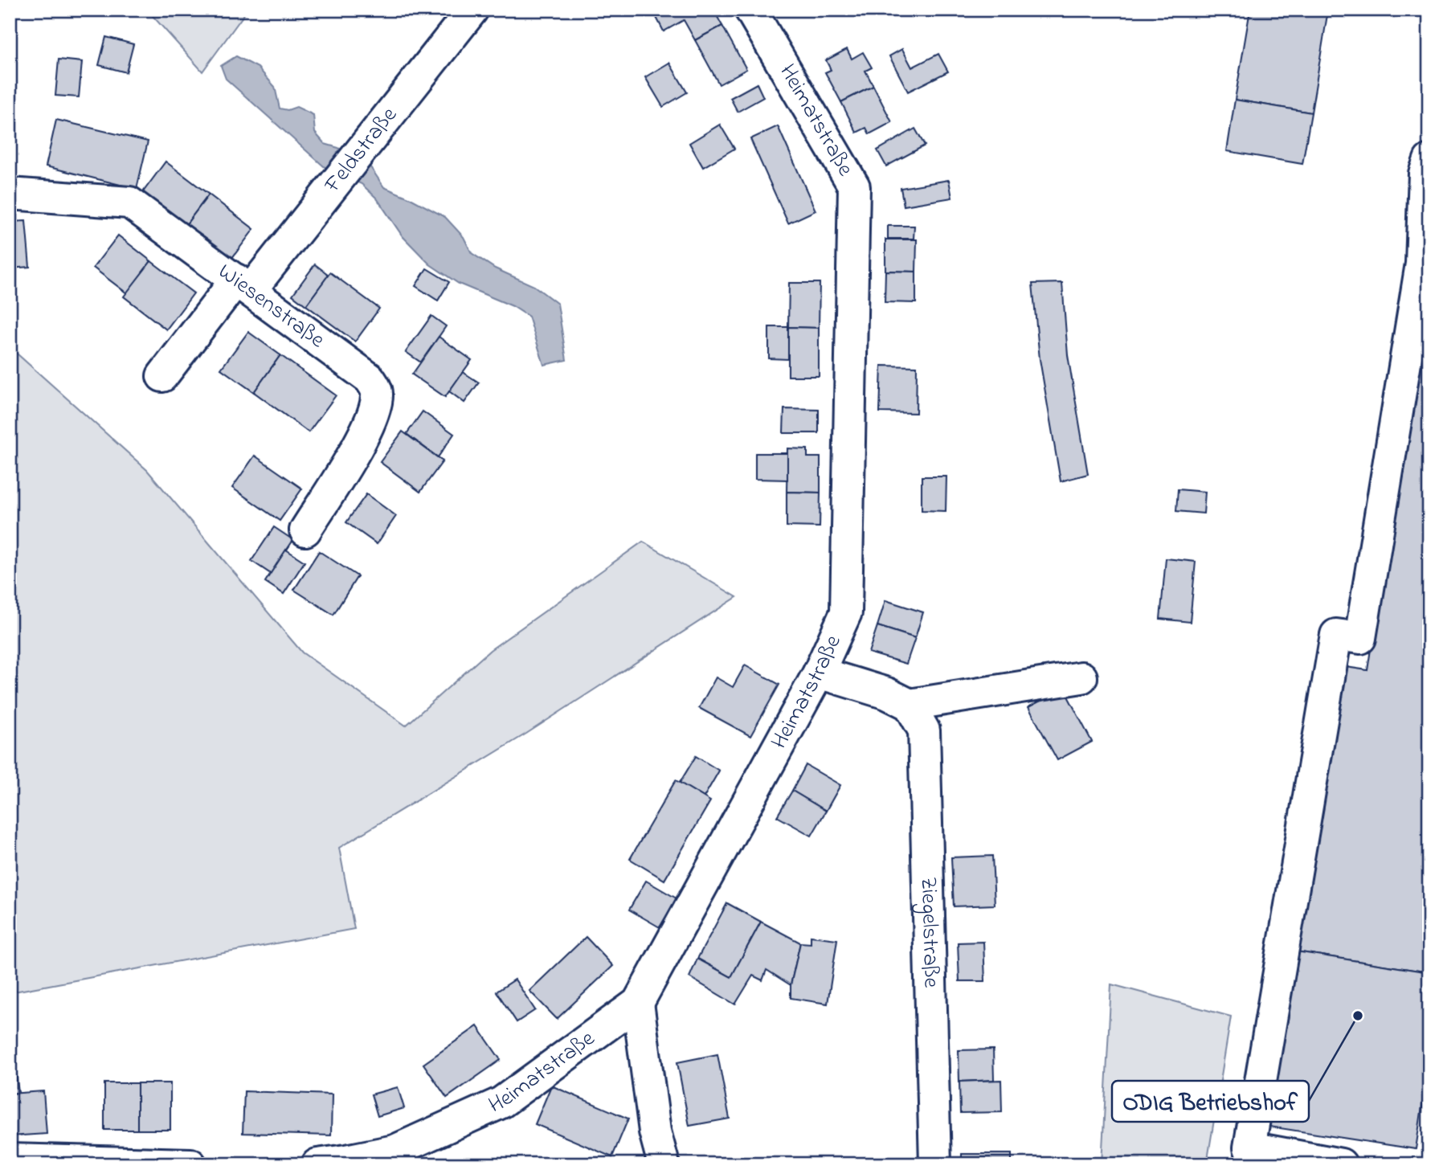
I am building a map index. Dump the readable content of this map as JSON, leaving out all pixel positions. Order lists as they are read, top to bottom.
{
  "streets": {
    "street": [
      "Heimatstraße",
      "Feldstraße",
      "Wiesenstraße",
      "Ziegelstraße"
    ]
  },
  "crossings": [
    ["Feldstraße", "Wiesenstraße"]
  ],
  "places": ["ODIG Betriebshof"]
}
